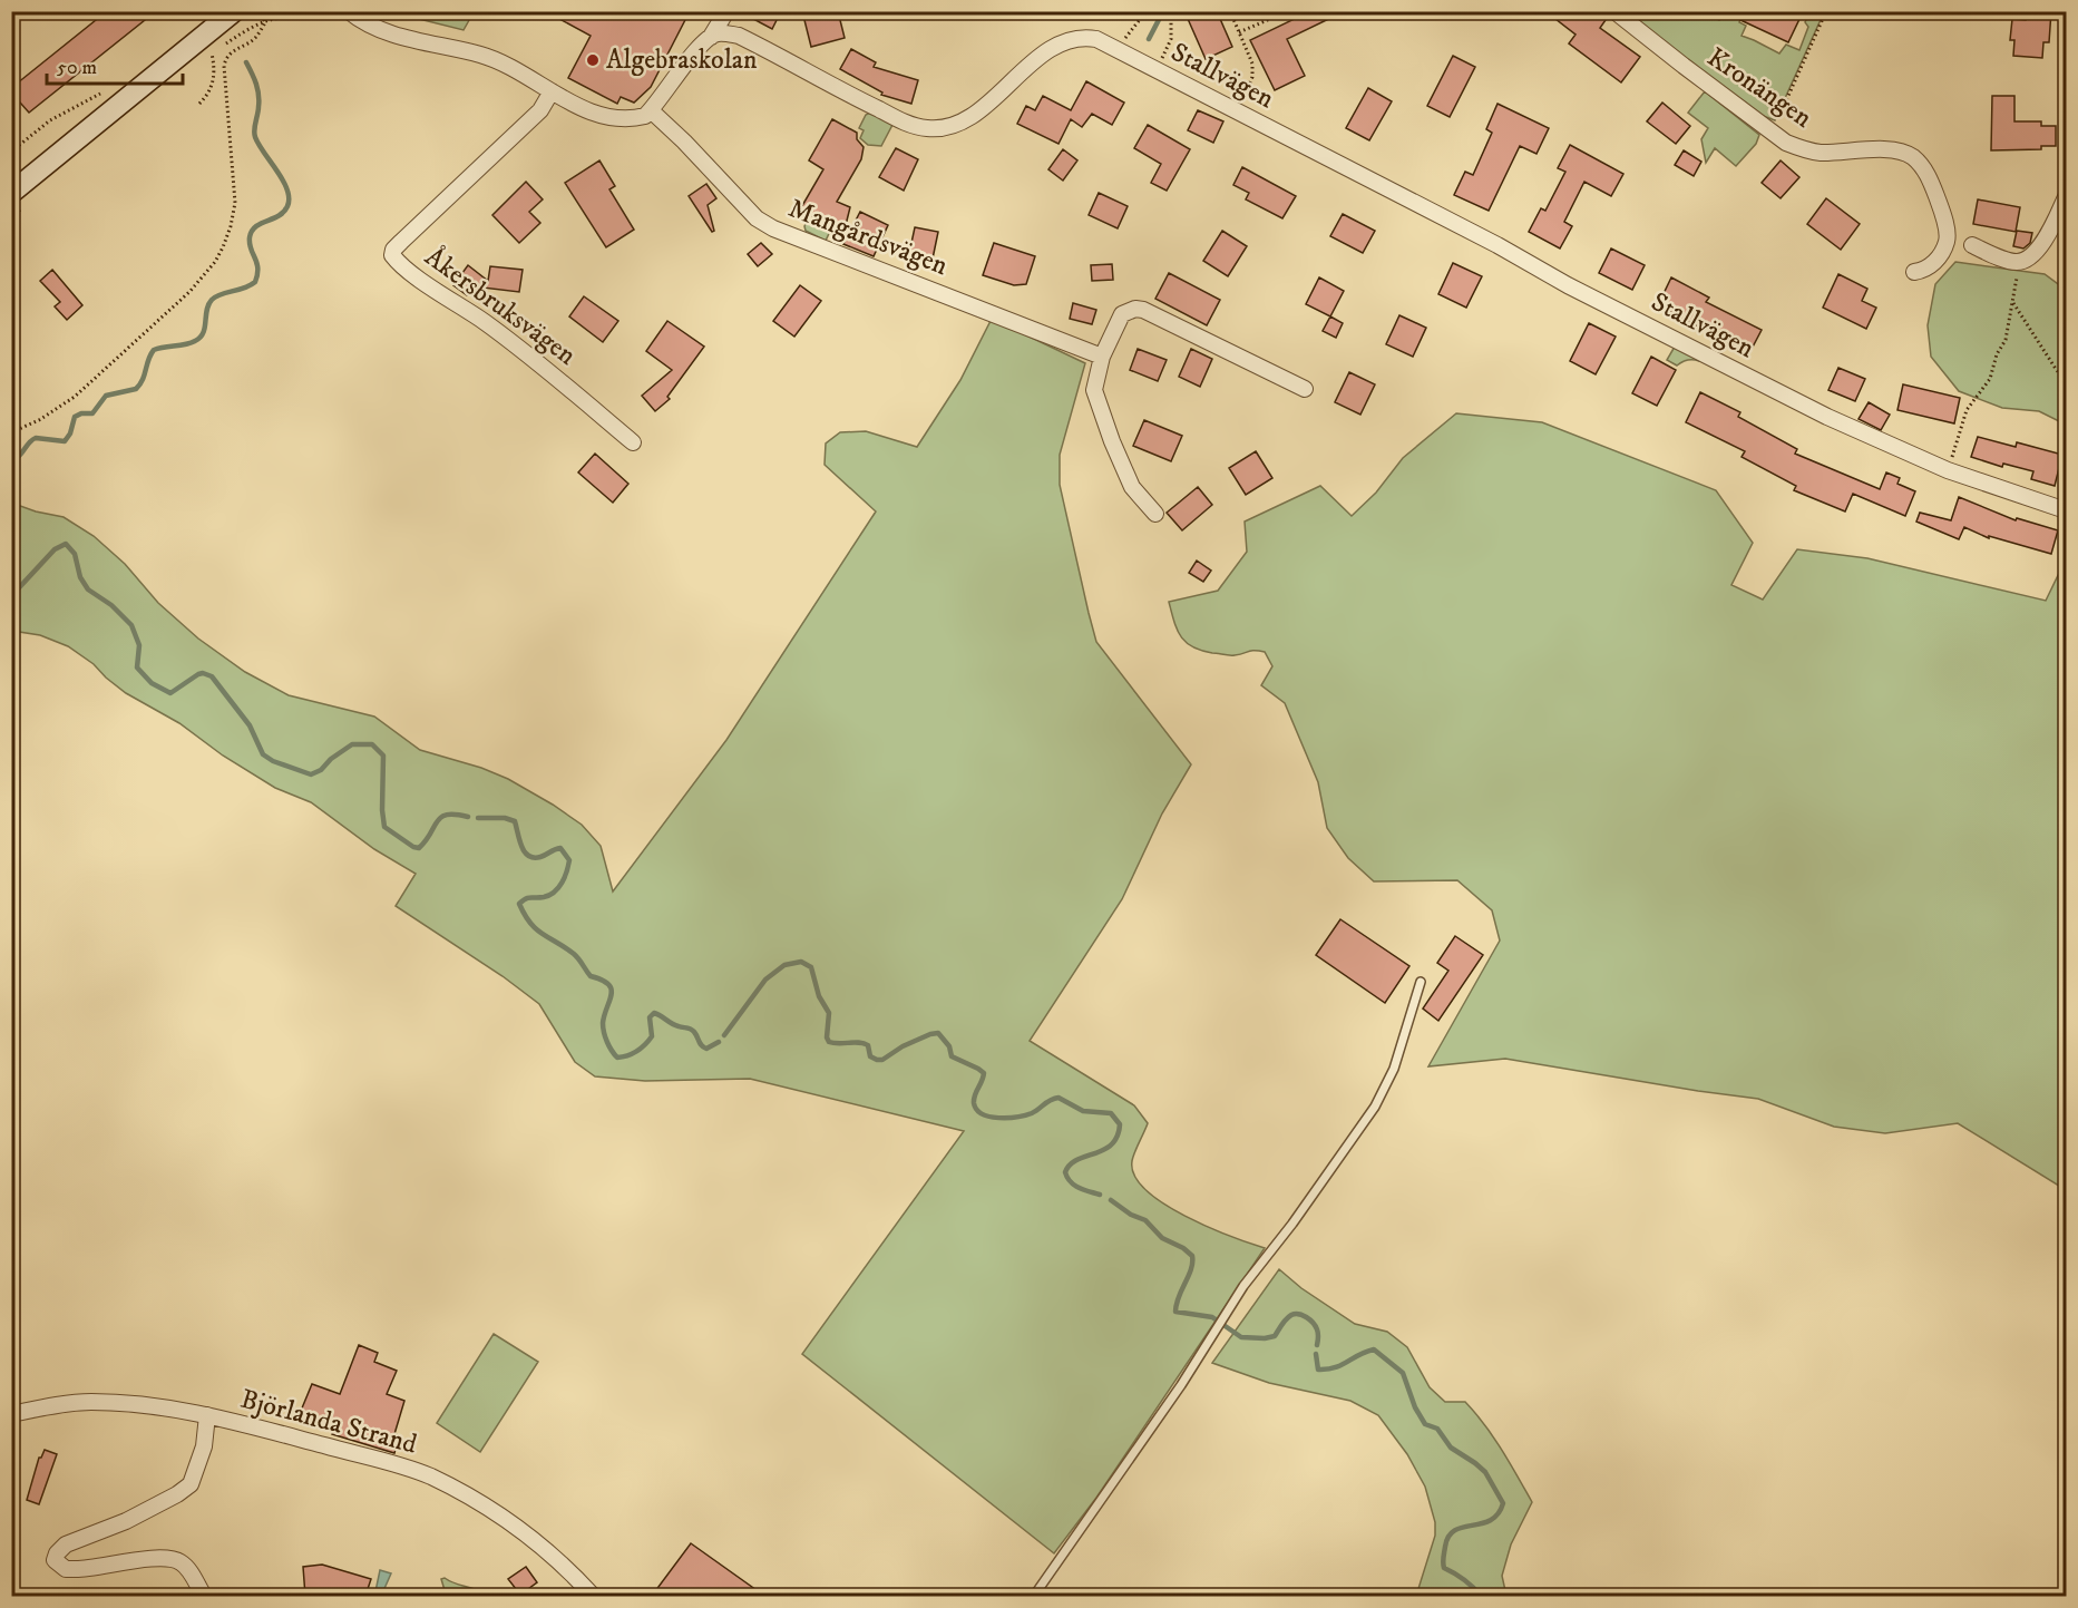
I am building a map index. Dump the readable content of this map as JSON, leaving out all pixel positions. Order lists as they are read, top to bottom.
{
  "streets": {
    "street": [
      "Stallvägen",
      "Kronängen",
      "Mangårdsvägen",
      "Åkersbruksvägen",
      "Björlanda Strand"
    ]
  },
  "places": ["Algebraskolan"],
  "scale_bar": "50 m"
}
